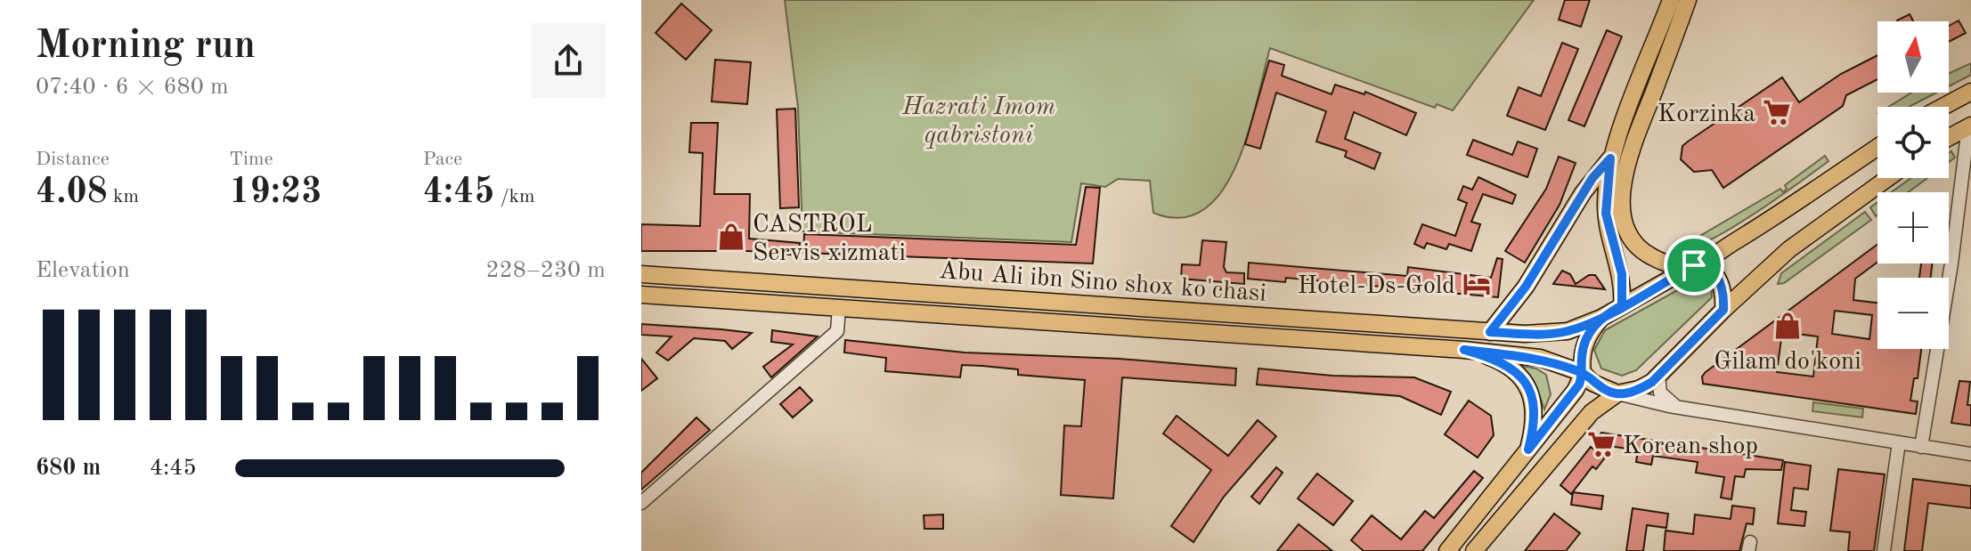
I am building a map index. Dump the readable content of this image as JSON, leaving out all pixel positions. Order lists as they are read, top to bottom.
{
  "streets": {
    "main road": ["Abu Ali ibn Sino shox ko'chasi"]
  },
  "parks": ["Hazrati Imom qabristoni"],
  "places": {
    "supermarket": ["Korzinka", "Korean shop"],
    "shop": ["CASTROL Servis xizmati", "Gilam do'koni"],
    "hotel": ["Hotel-Ds-Gold"]
  },
  "north": "top",
  "page": {
    "heading": ["Morning run", "07:40 · 6 × 680 m"],
    "map_buttons": ["+", "−"],
    "stats": [
      ["Distance", "4.08 km"],
      ["Time", "19:23"],
      ["Pace", "4:45 /km"]
    ],
    "chart": ["Elevation", "228–230 m"],
    "list": [
      {
        "name": "680 m",
        "note": "4:45"
      }
    ]
  }
}
